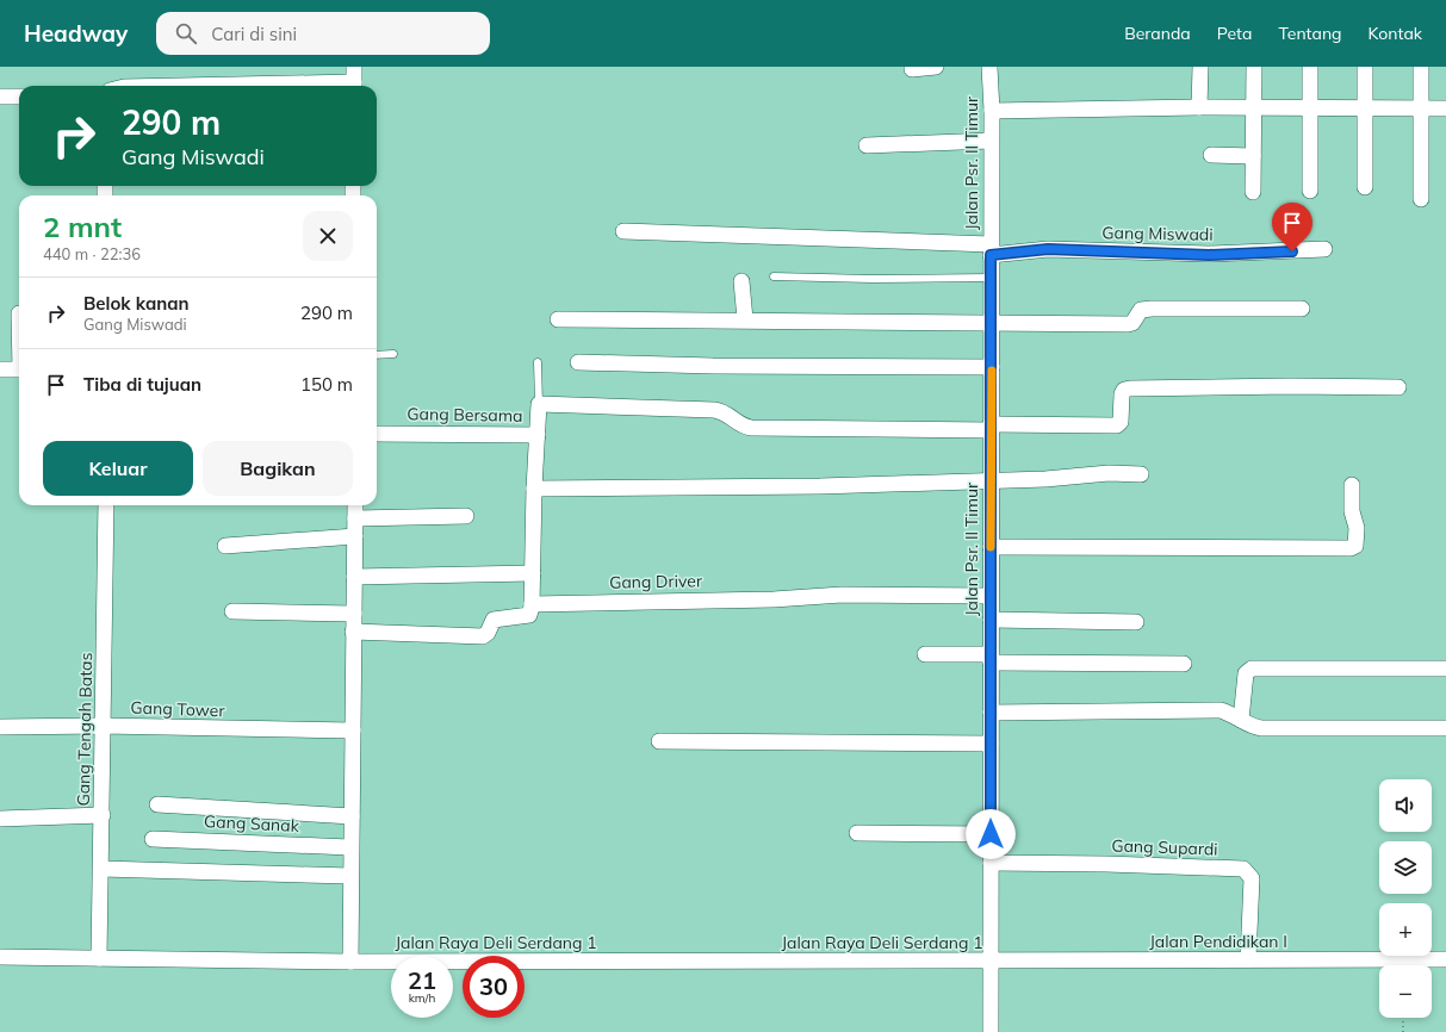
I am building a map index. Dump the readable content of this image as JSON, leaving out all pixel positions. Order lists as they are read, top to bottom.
{
  "streets": {
    "street": [
      "Jalan Psr. II Timur",
      "Gang Miswadi",
      "Gang Bersama",
      "Gang Driver",
      "Gang Tower",
      "Gang Tengah Batas",
      "Gang Sanak",
      "Gang Supardi",
      "Jalan Pendidikan I",
      "Jalan Raya Deli Serdang 1"
    ]
  },
  "crossings": [
    ["Jalan Psr. II Timur", "Gang Miswadi"],
    ["Jalan Psr. II Timur", "Gang Bersama"],
    ["Jalan Psr. II Timur", "Gang Driver"],
    ["Jalan Psr. II Timur", "Gang Supardi"],
    ["Jalan Psr. II Timur", "Jalan Pendidikan I"],
    ["Jalan Psr. II Timur", "Jalan Raya Deli Serdang 1"],
    ["Gang Tower", "Gang Tengah Batas"],
    ["Gang Tengah Batas", "Jalan Raya Deli Serdang 1"],
    ["Gang Supardi", "Jalan Pendidikan I"],
    ["Jalan Pendidikan I", "Jalan Raya Deli Serdang 1"]
  ],
  "page": {
    "header": "Headway",
    "search": "Cari di sini",
    "nav": [
      "Beranda",
      "Peta",
      "Tentang",
      "Kontak"
    ],
    "turn": ["290 m", "Gang Miswadi"],
    "heading": ["2 mnt", "440 m · 22:36"],
    "list": [
      {
        "name": "Belok kanan",
        "note": "Gang Miswadi",
        "value": "290 m"
      },
      {
        "name": "Tiba di tujuan",
        "value": "150 m"
      }
    ],
    "buttons": ["Keluar", "Bagikan"],
    "map_buttons": ["+", "−"],
    "speed": "21 km/h",
    "limit": "30"
  }
}
